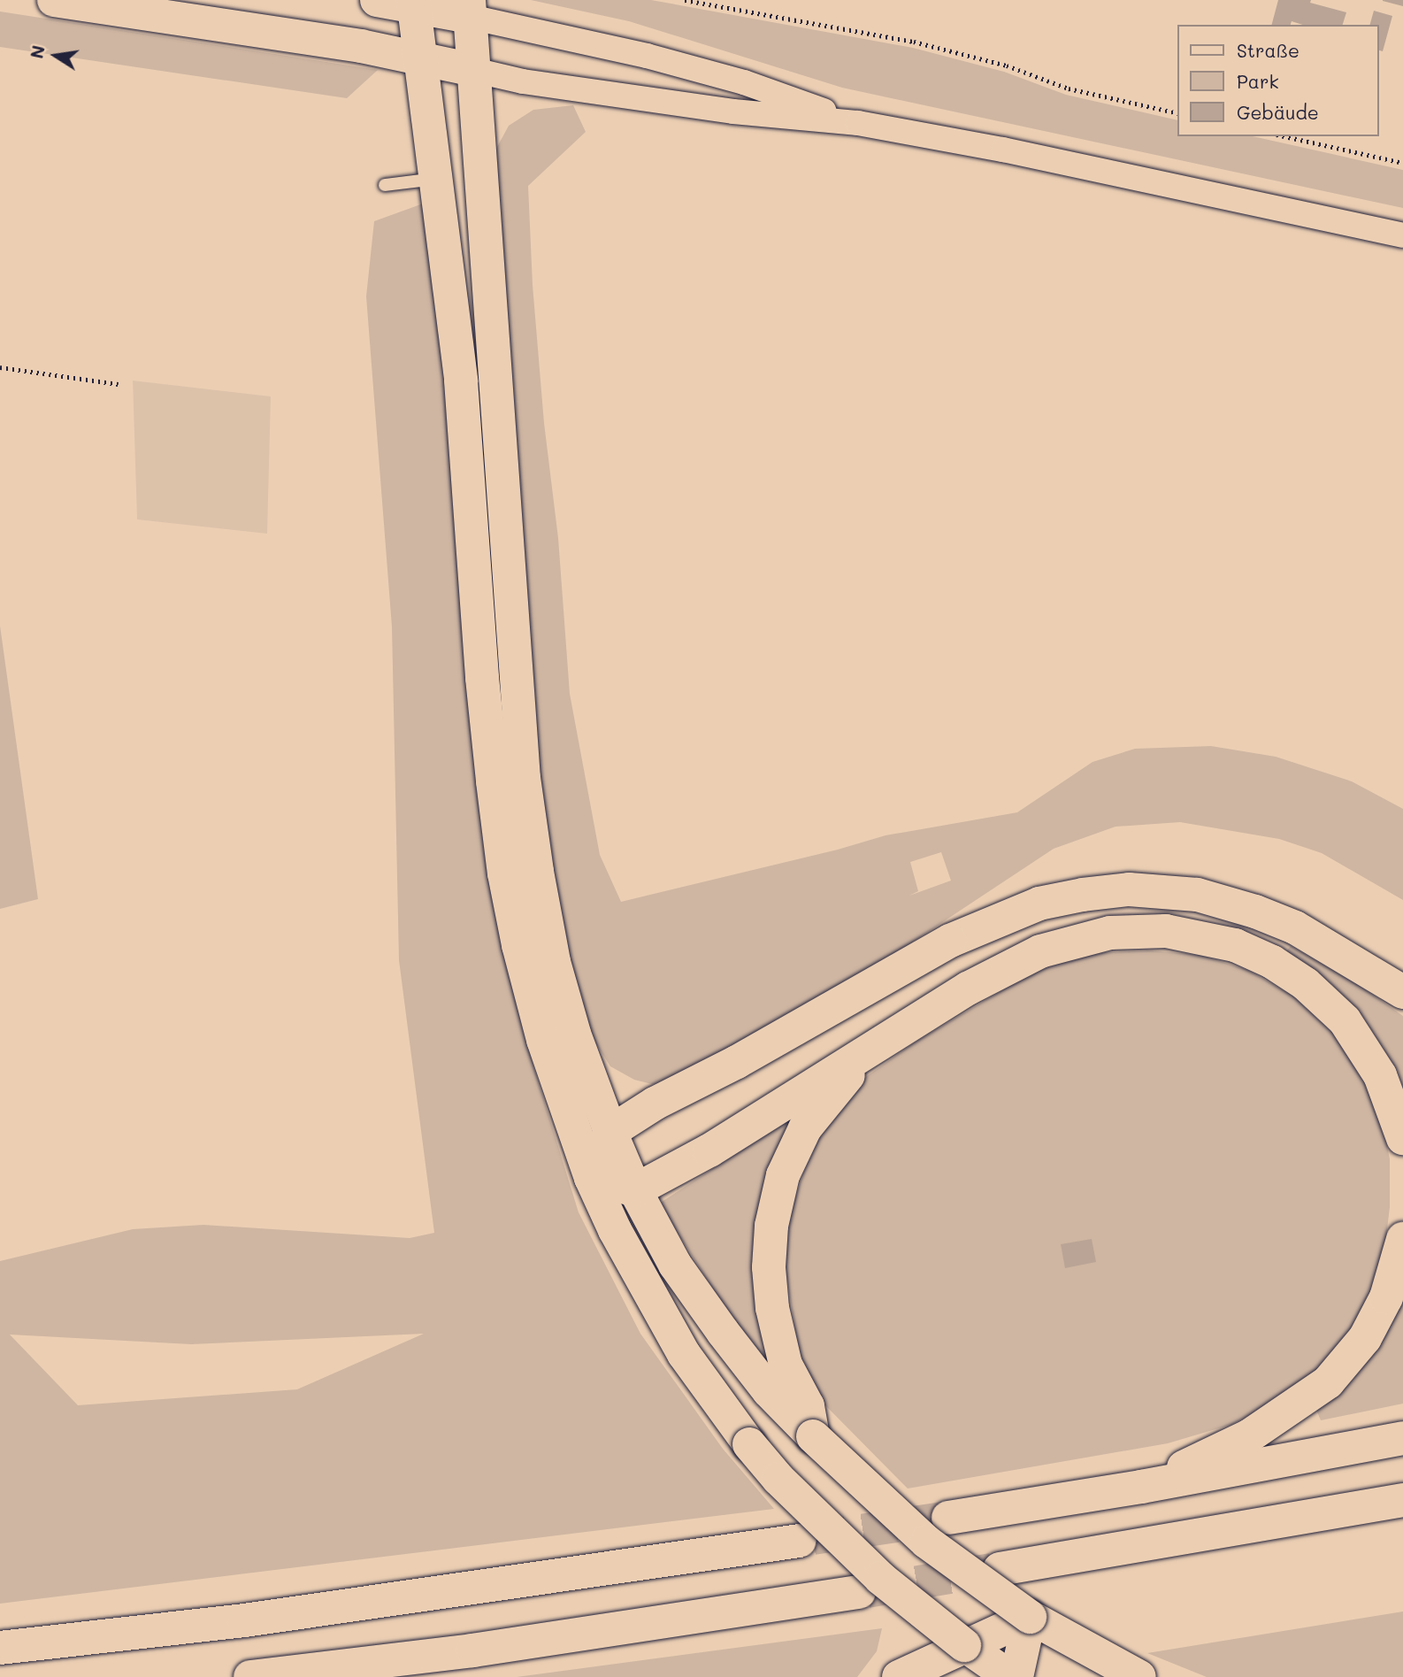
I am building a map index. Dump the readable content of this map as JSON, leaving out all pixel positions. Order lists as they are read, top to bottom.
{
  "legend": ["Straße", "Park", "Gebäude"],
  "north": "left"
}
